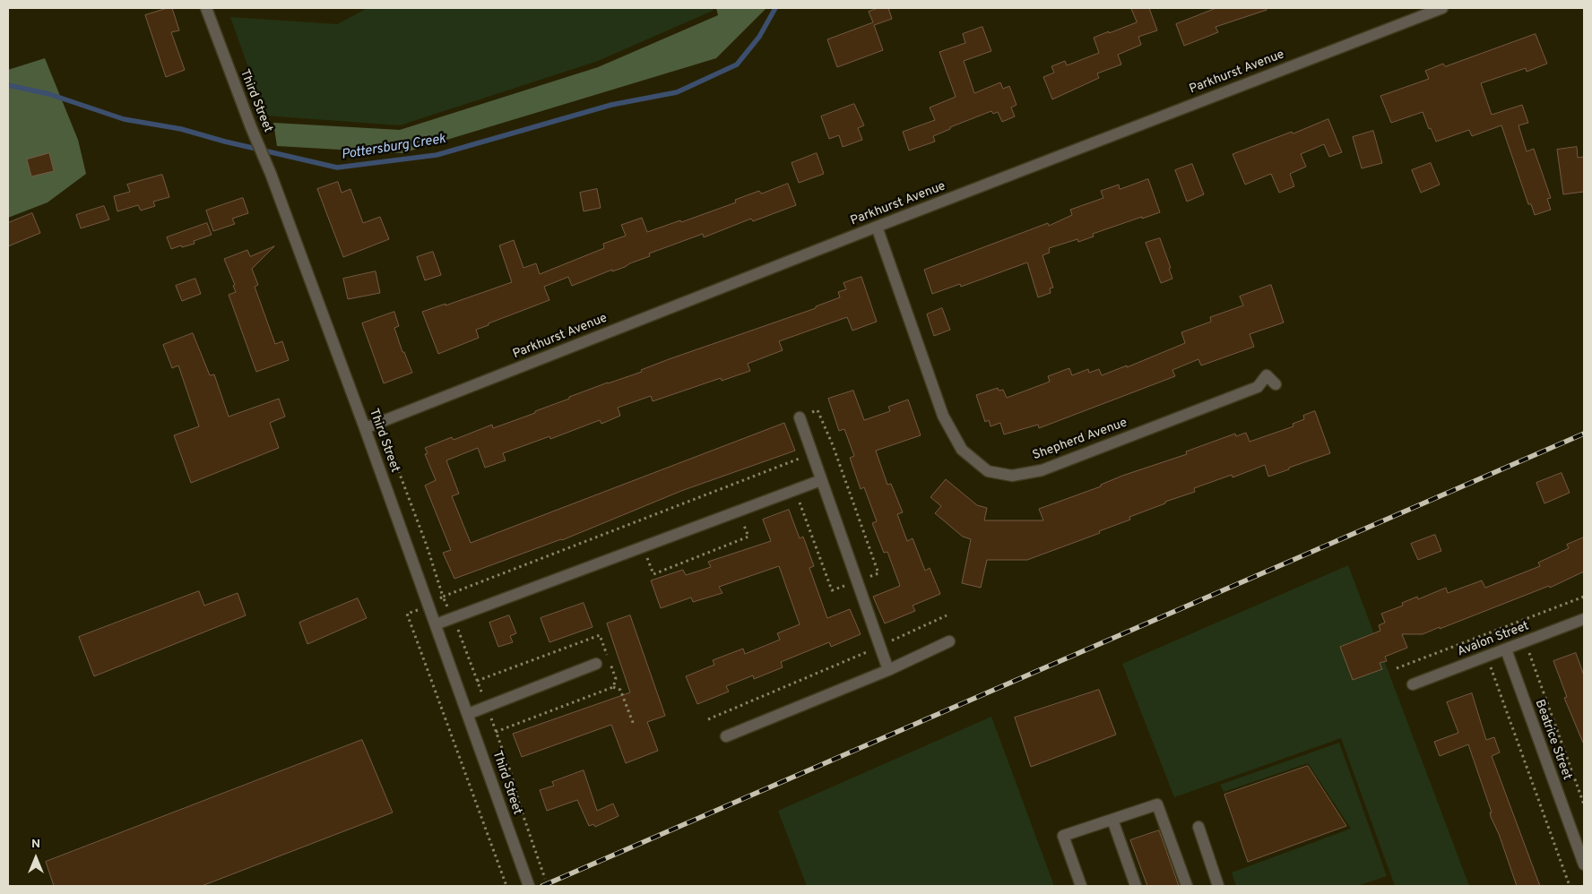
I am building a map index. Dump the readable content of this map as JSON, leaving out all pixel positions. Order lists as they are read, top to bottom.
{
  "streets": {
    "street": [
      "Parkhurst Avenue",
      "Third Street",
      "Shepherd Avenue",
      "Avalon Street",
      "Beatrice Street"
    ]
  },
  "crossings": [
    ["Parkhurst Avenue", "Third Street"],
    ["Parkhurst Avenue", "Shepherd Avenue"],
    ["Avalon Street", "Beatrice Street"]
  ],
  "water": ["Pottersburg Creek"],
  "north": "top"
}
